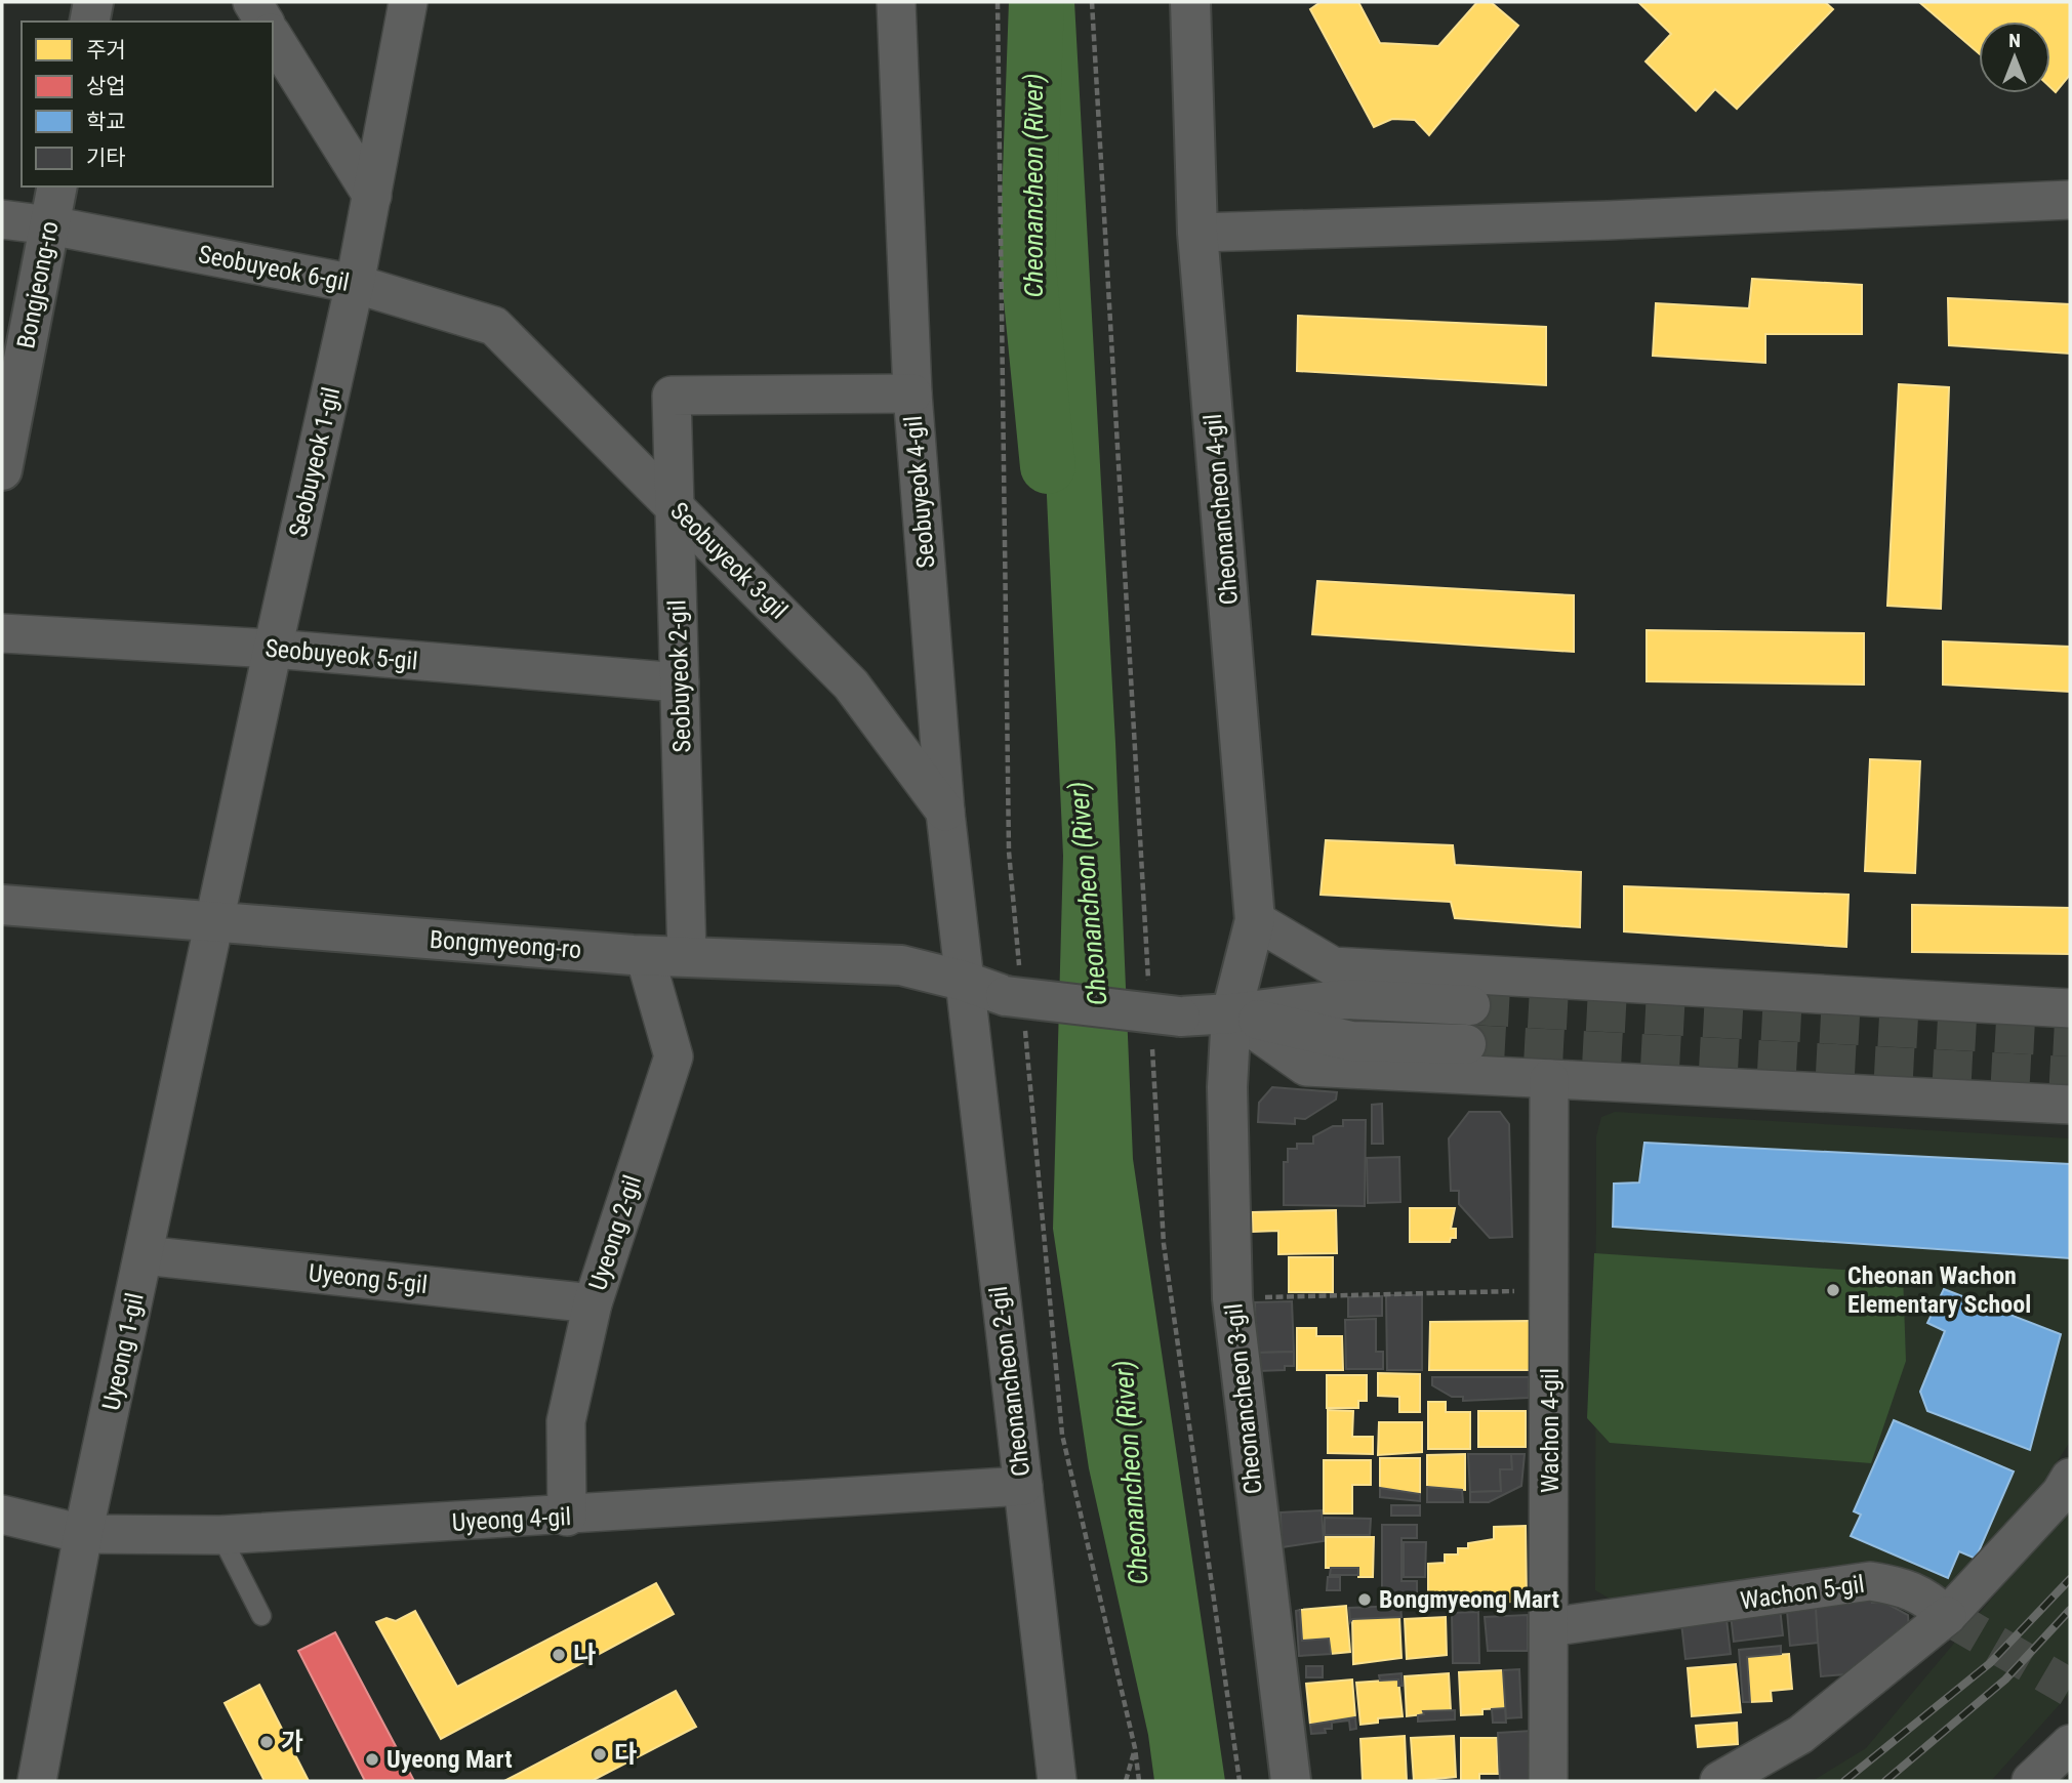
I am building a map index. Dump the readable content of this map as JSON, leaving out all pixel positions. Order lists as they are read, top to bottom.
{
  "streets": {
    "street": [
      "Seobuyeok 6-gil",
      "Bongjeong-ro",
      "Seobuyeok 1-gil",
      "Seobuyeok 4-gil",
      "Cheonancheon 4-gil",
      "Seobuyeok 3-gil",
      "Seobuyeok 5-gil",
      "Seobuyeok 2-gil",
      "Bongmyeong-ro",
      "Uyeong 2-gil",
      "Uyeong 5-gil",
      "Uyeong 1-gil",
      "Cheonancheon 2-gil",
      "Cheonancheon 3-gil",
      "Wachon 4-gil",
      "Uyeong 4-gil",
      "Wachon 5-gil"
    ]
  },
  "crossings": [
    ["Seobuyeok 6-gil", "Bongjeong-ro"],
    ["Seobuyeok 6-gil", "Seobuyeok 1-gil"],
    ["Seobuyeok 6-gil", "Seobuyeok 3-gil"],
    ["Seobuyeok 1-gil", "Seobuyeok 5-gil"],
    ["Seobuyeok 1-gil", "Bongmyeong-ro"],
    ["Seobuyeok 1-gil", "Uyeong 1-gil"],
    ["Seobuyeok 4-gil", "Seobuyeok 3-gil"],
    ["Seobuyeok 4-gil", "Seobuyeok 2-gil"],
    ["Seobuyeok 4-gil", "Bongmyeong-ro"],
    ["Seobuyeok 4-gil", "Cheonancheon 2-gil"],
    ["Cheonancheon 4-gil", "Bongmyeong-ro"],
    ["Cheonancheon 4-gil", "Cheonancheon 3-gil"],
    ["Seobuyeok 3-gil", "Seobuyeok 2-gil"],
    ["Seobuyeok 5-gil", "Seobuyeok 2-gil"],
    ["Seobuyeok 2-gil", "Bongmyeong-ro"],
    ["Bongmyeong-ro", "Uyeong 2-gil"],
    ["Bongmyeong-ro", "Uyeong 1-gil"],
    ["Bongmyeong-ro", "Cheonancheon 2-gil"],
    ["Bongmyeong-ro", "Cheonancheon 3-gil"],
    ["Uyeong 2-gil", "Uyeong 5-gil"],
    ["Uyeong 2-gil", "Uyeong 4-gil"],
    ["Uyeong 5-gil", "Uyeong 1-gil"],
    ["Uyeong 1-gil", "Uyeong 4-gil"],
    ["Cheonancheon 2-gil", "Uyeong 4-gil"],
    ["Wachon 4-gil", "Wachon 5-gil"]
  ],
  "water": ["Cheonancheon (River)"],
  "places": [
    "Cheonan Wachon Elementary School",
    "Bongmyeong Mart",
    "나",
    "가",
    "다",
    "Uyeong Mart"
  ],
  "legend": [
    "주거",
    "상업",
    "학교",
    "기타"
  ],
  "north": "top"
}
